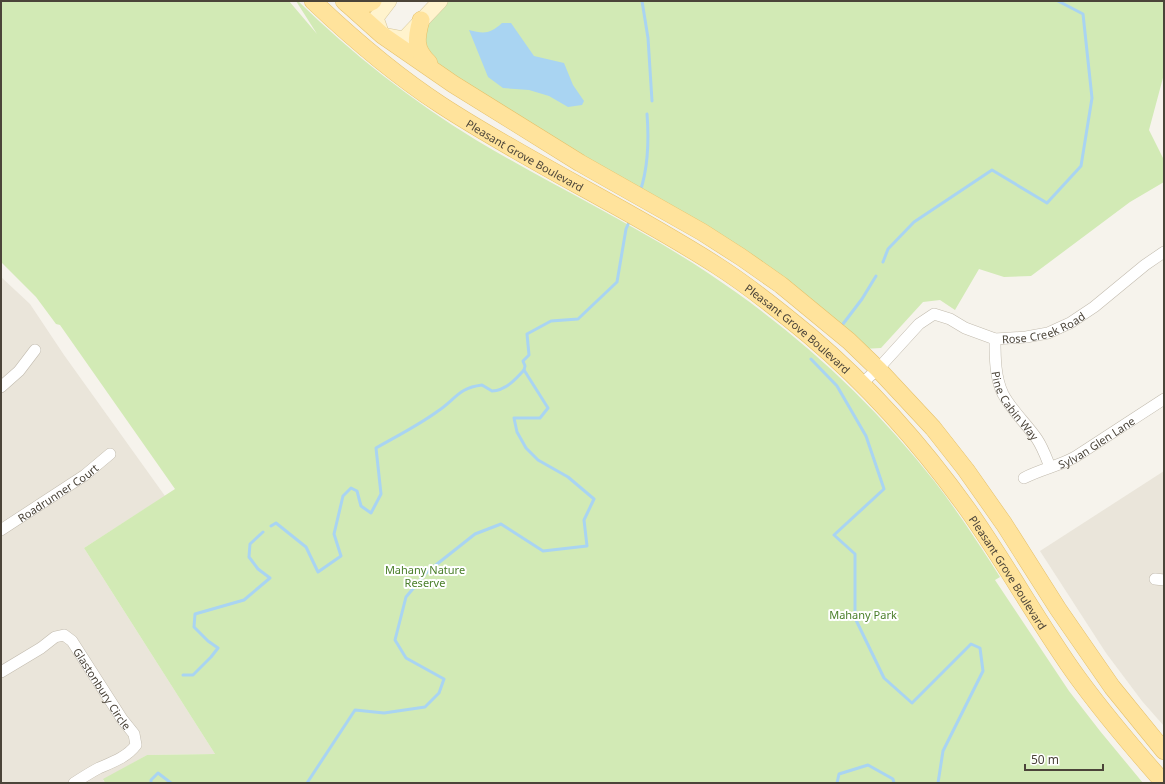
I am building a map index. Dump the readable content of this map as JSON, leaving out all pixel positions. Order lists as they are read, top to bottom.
{
  "streets": {
    "main road": ["Pleasant Grove Boulevard"],
    "street": [
      "Rose Creek Road",
      "Pine Cabin Way",
      "Sylvan Glen Lane",
      "Roadrunner Court",
      "Glastonbury Circle"
    ]
  },
  "crossings": [
    ["Pleasant Grove Boulevard", "Rose Creek Road"],
    ["Rose Creek Road", "Pine Cabin Way"],
    ["Pine Cabin Way", "Sylvan Glen Lane"]
  ],
  "parks": ["Mahany Nature Reserve", "Mahany Park"],
  "scale_bar": "50 m"
}
